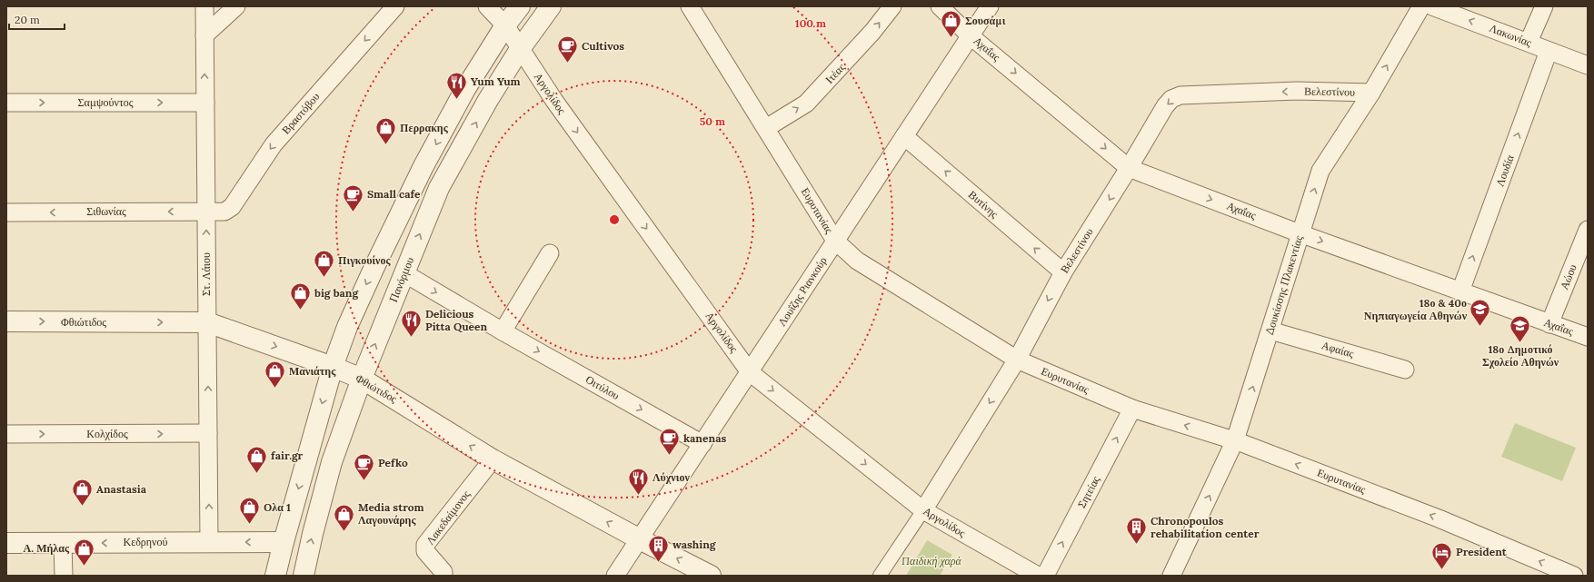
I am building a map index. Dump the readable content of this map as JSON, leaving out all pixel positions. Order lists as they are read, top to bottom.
{
  "streets": {
    "street": [
      "Λακωνίας",
      "Αχαΐας",
      "Ιτέας",
      "Βελεστίνου",
      "Αργολίδος",
      "Σαμψούντος",
      "Βραστόβου",
      "Λουδία",
      "Βυτίνης",
      "Ευρυτανίας",
      "Σιθωνίας",
      "Στ. Λάιου",
      "Αώου",
      "Πανόρμου",
      "Δουκίσσης Πλακεντίας",
      "Λουΐζης Ριανκούρ",
      "Φθιώτιδος",
      "Αφαίας",
      "Οιτύλου",
      "Κολχίδος",
      "Σητείας",
      "Λακεδαίμονος",
      "Κεδρηνού"
    ]
  },
  "crossings": [
    ["Λακωνίας", "Λουδία"],
    ["Αχαΐας", "Βελεστίνου"],
    ["Αχαΐας", "Λουδία"],
    ["Αχαΐας", "Αώου"],
    ["Αχαΐας", "Δουκίσσης Πλακεντίας"],
    ["Αχαΐας", "Λουΐζης Ριανκούρ"],
    ["Ιτέας", "Ευρυτανίας"],
    ["Βελεστίνου", "Αργολίδος"],
    ["Βελεστίνου", "Βυτίνης"],
    ["Βελεστίνου", "Ευρυτανίας"],
    ["Βελεστίνου", "Δουκίσσης Πλακεντίας"],
    ["Αργολίδος", "Πανόρμου"],
    ["Αργολίδος", "Λουΐζης Ριανκούρ"],
    ["Σαμψούντος", "Στ. Λάιου"],
    ["Βραστόβου", "Σιθωνίας"],
    ["Βραστόβου", "Στ. Λάιου"],
    ["Βυτίνης", "Λουΐζης Ριανκούρ"],
    ["Ευρυτανίας", "Δουκίσσης Πλακεντίας"],
    ["Ευρυτανίας", "Λουΐζης Ριανκούρ"],
    ["Ευρυτανίας", "Σητείας"],
    ["Σιθωνίας", "Στ. Λάιου"],
    ["Στ. Λάιου", "Φθιώτιδος"],
    ["Στ. Λάιου", "Κολχίδος"],
    ["Στ. Λάιου", "Κεδρηνού"],
    ["Πανόρμου", "Φθιώτιδος"],
    ["Πανόρμου", "Οιτύλου"],
    ["Δουκίσσης Πλακεντίας", "Αφαίας"],
    ["Λουΐζης Ριανκούρ", "Φθιώτιδος"],
    ["Λουΐζης Ριανκούρ", "Οιτύλου"],
    ["Φθιώτιδος", "Λακεδαίμονος"]
  ],
  "one_way": [
    "Λακωνίας",
    "Αχαΐας",
    "Ιτέας",
    "Βελεστίνου",
    "Αργολίδος",
    "Σαμψούντος",
    "Λουδία",
    "Βυτίνης",
    "Ευρυτανίας",
    "Σιθωνίας",
    "Δουκίσσης Πλακεντίας",
    "Οιτύλου",
    "Κολχίδος",
    "Σητείας",
    "Κεδρηνού"
  ],
  "parks": ["Παιδική χαρά"],
  "places": {
    "shop": [
      "Σουσάμι",
      "Περρακης",
      "Πιγκουίνος",
      "big bang",
      "Μανιάτης",
      "fair.gr",
      "Anastasia",
      "Ολα 1",
      "Media strom Λαγουνάρης",
      "Α. Μήλας"
    ],
    "cafe": [
      "Cultivos",
      "Small cafe",
      "kanenas",
      "Pefko"
    ],
    "restaurant": ["Yum Yum", "Delicious Pitta Queen", "Λύχνιον"],
    "school or university": ["18ο & 40ο Νηπιαγωγεία Αθηνών", "18ο Δημοτικό Σχολείο Αθηνών"],
    "building": ["Chronopoulos rehabilitation center", "washing"],
    "hotel": ["President"]
  },
  "scale_bar": "20 m",
  "rings": ["100 m", "50 m"]
}
